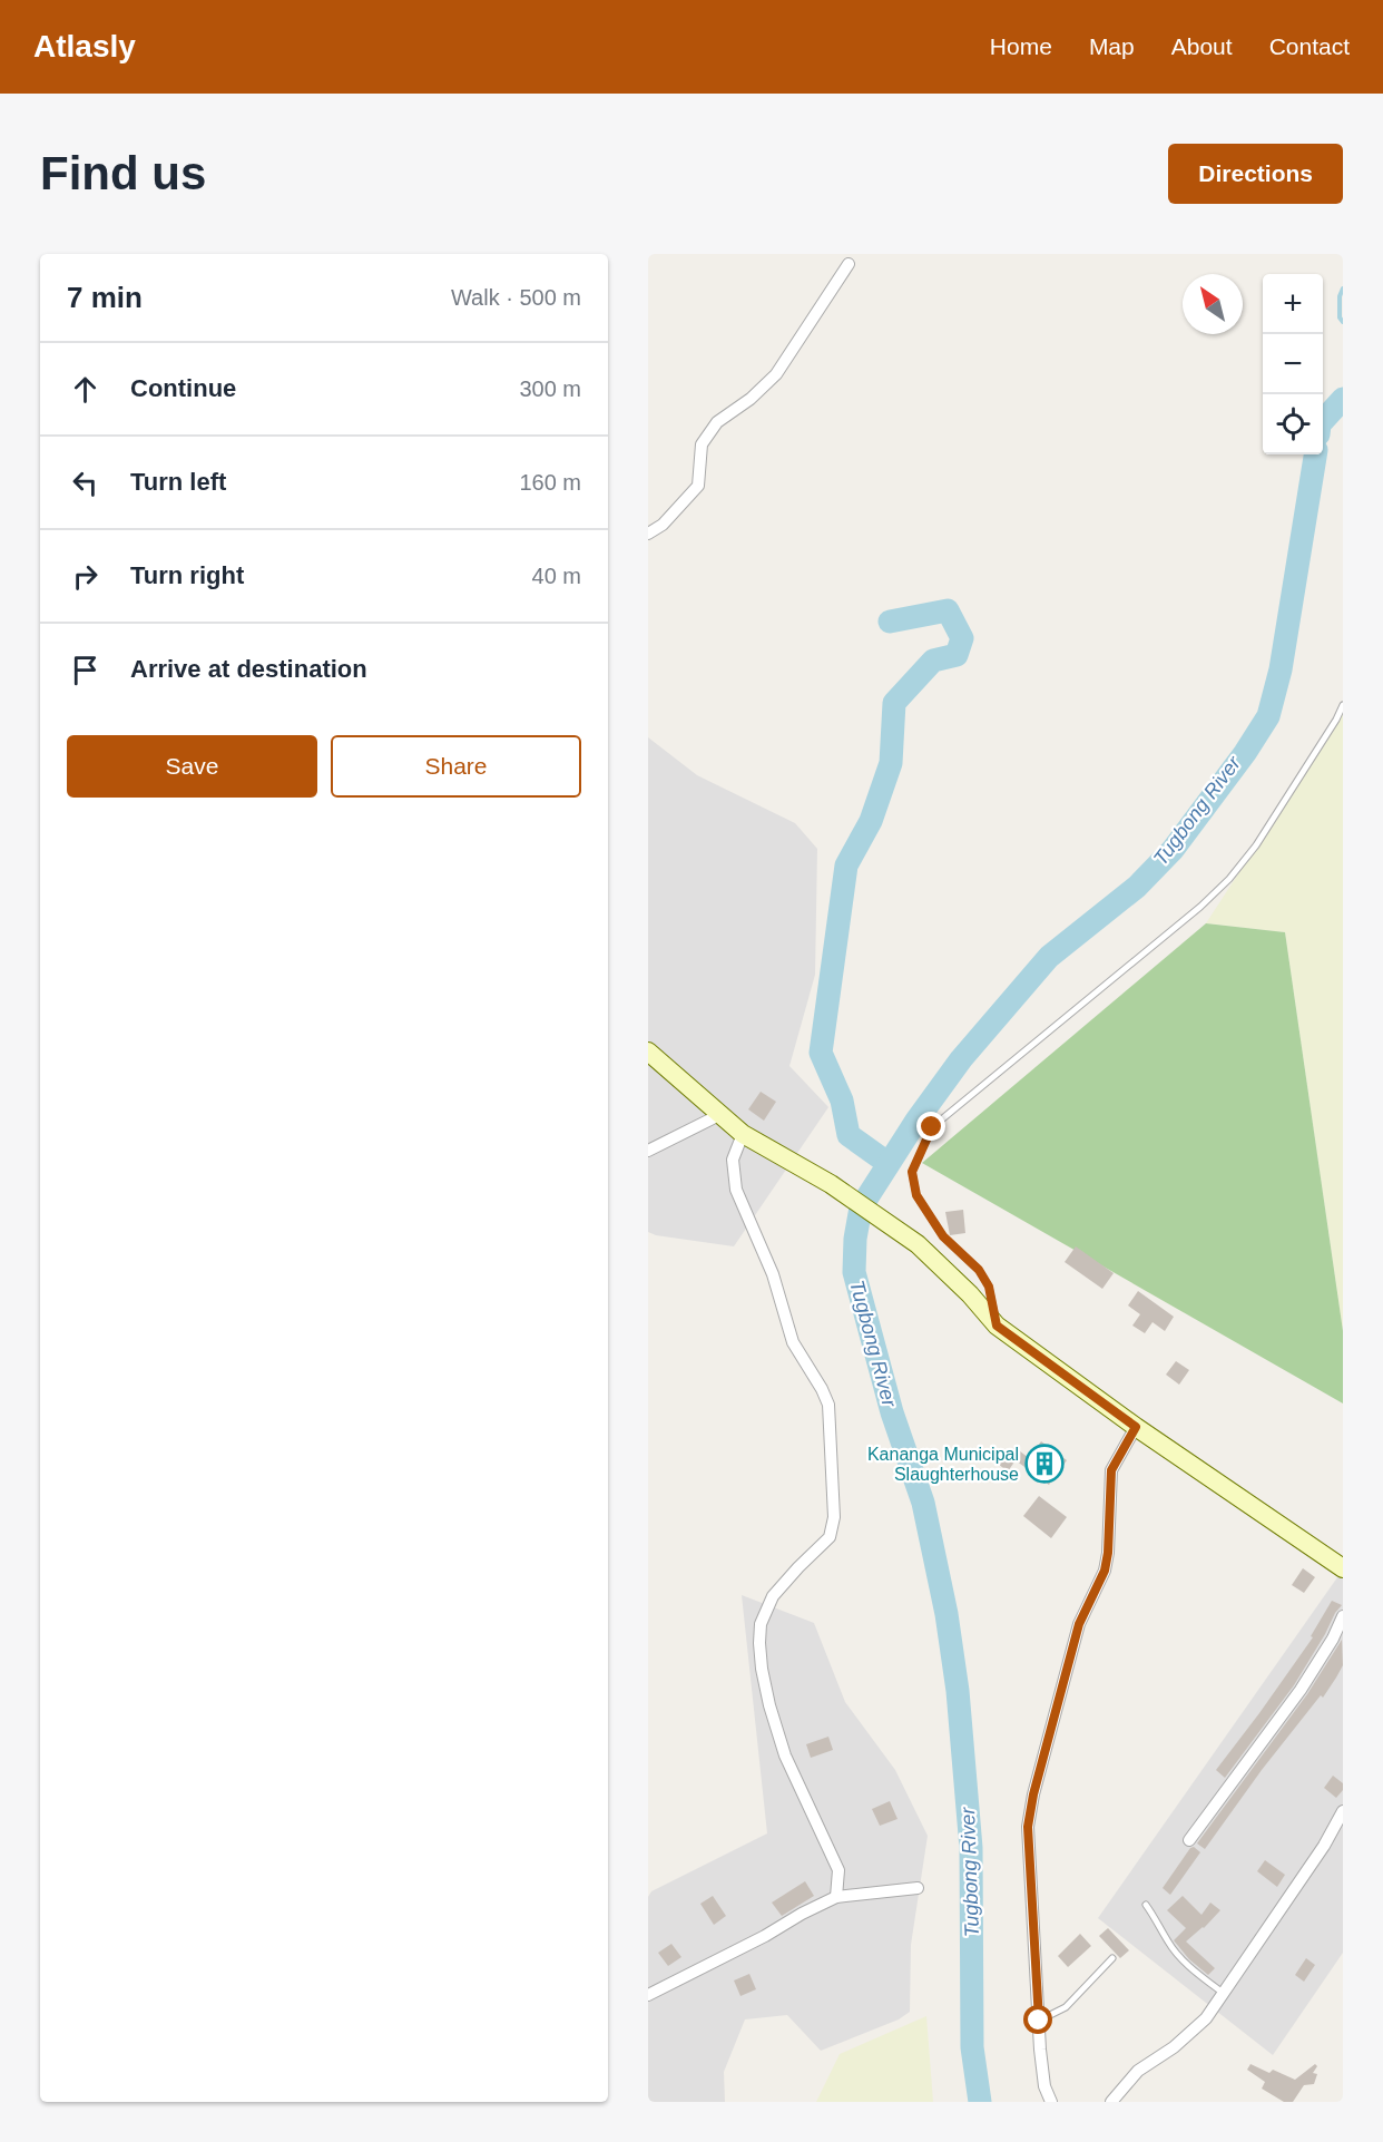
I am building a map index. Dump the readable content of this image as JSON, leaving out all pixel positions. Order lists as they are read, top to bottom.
{
  "water": ["Tugbong River"],
  "places": {
    "building": ["Kananga Municipal Slaughterhouse"]
  },
  "north": "top left",
  "page": {
    "header": "Atlasly",
    "nav": [
      "Home",
      "Map",
      "About",
      "Contact"
    ],
    "buttons": [
      "Directions",
      ["Save", "Share"]
    ],
    "title": "Find us",
    "heading": ["7 min", "Walk · 500 m"],
    "map_buttons": ["+", "−"],
    "list": [
      ["Continue", "300 m"],
      ["Turn left", "160 m"],
      ["Turn right", "40 m"],
      "Arrive at destination"
    ]
  }
}
